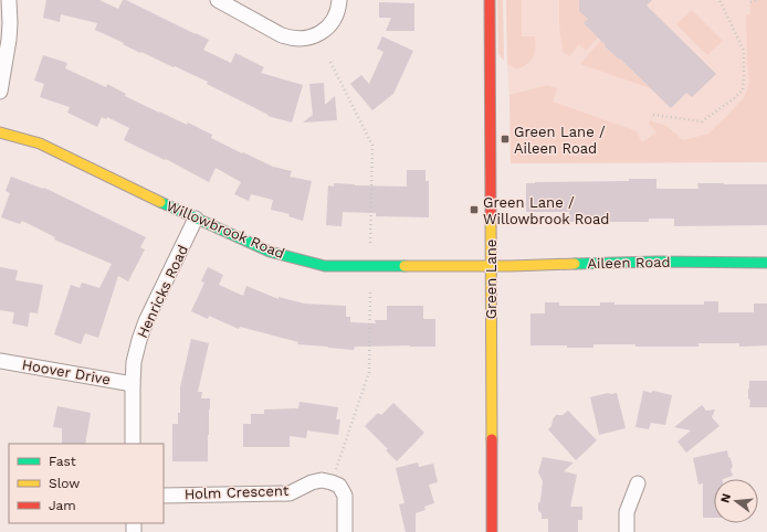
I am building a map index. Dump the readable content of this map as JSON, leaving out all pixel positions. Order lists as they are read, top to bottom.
{
  "streets": {
    "street": [
      "Willowbrook Road",
      "Aileen Road",
      "Green Lane",
      "Henricks Road",
      "Hoover Drive",
      "Holm Crescent"
    ]
  },
  "crossings": [
    ["Willowbrook Road", "Aileen Road"],
    ["Willowbrook Road", "Green Lane"],
    ["Willowbrook Road", "Henricks Road"],
    ["Aileen Road", "Green Lane"],
    ["Henricks Road", "Hoover Drive"]
  ],
  "places": {
    "transit": ["Green Lane / Aileen Road", "Green Lane / Willowbrook Road"]
  },
  "legend": ["Fast", "Slow", "Jam"],
  "north": "left"
}
